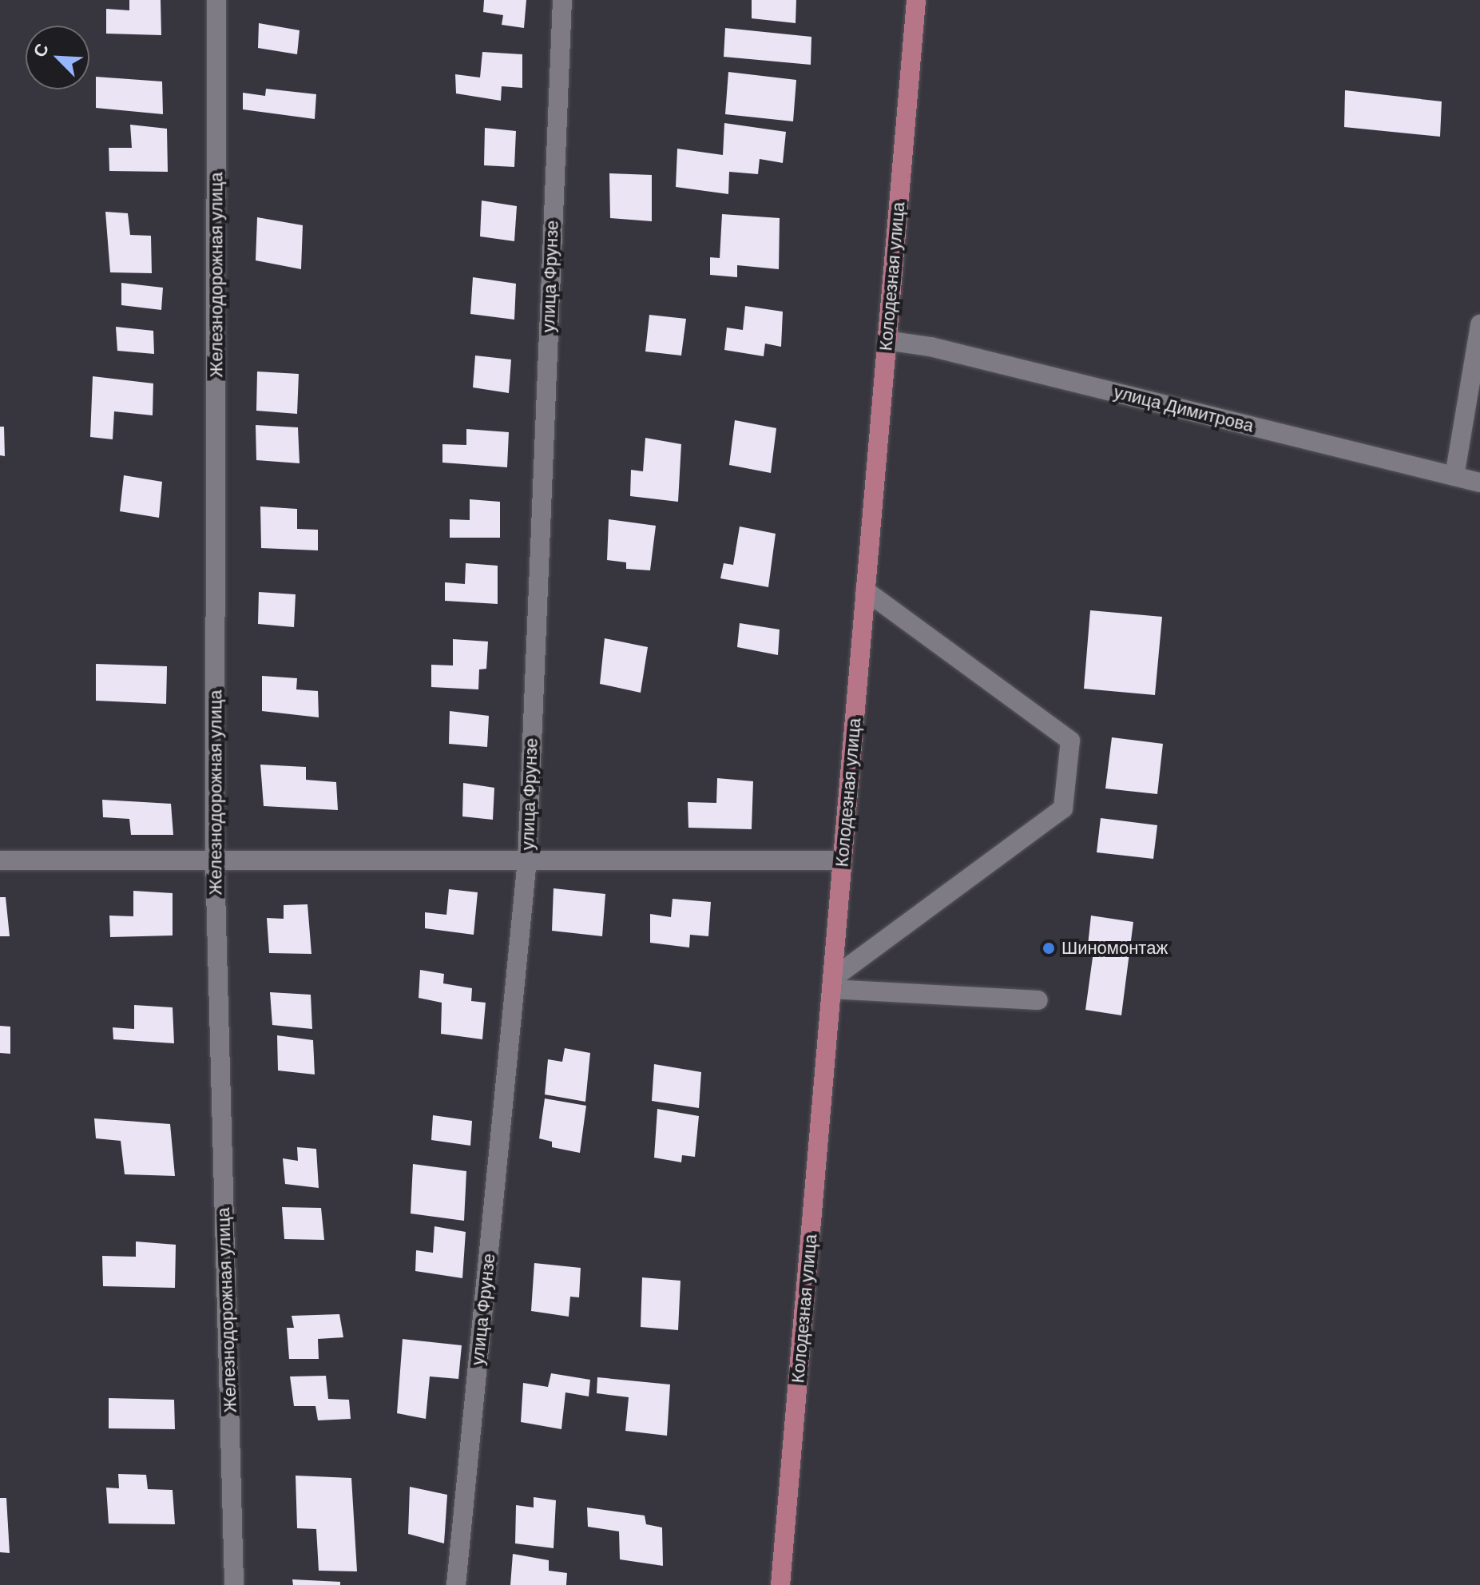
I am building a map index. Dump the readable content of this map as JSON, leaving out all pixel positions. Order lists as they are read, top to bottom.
{
  "streets": {
    "main road": ["Колодезная улица"],
    "street": ["Железнодорожная улица", "улица Фрунзе", "улица Димитрова"]
  },
  "crossings": [
    ["Колодезная улица", "улица Димитрова"]
  ],
  "places": ["Шиномонтаж"],
  "north": "top left"
}
